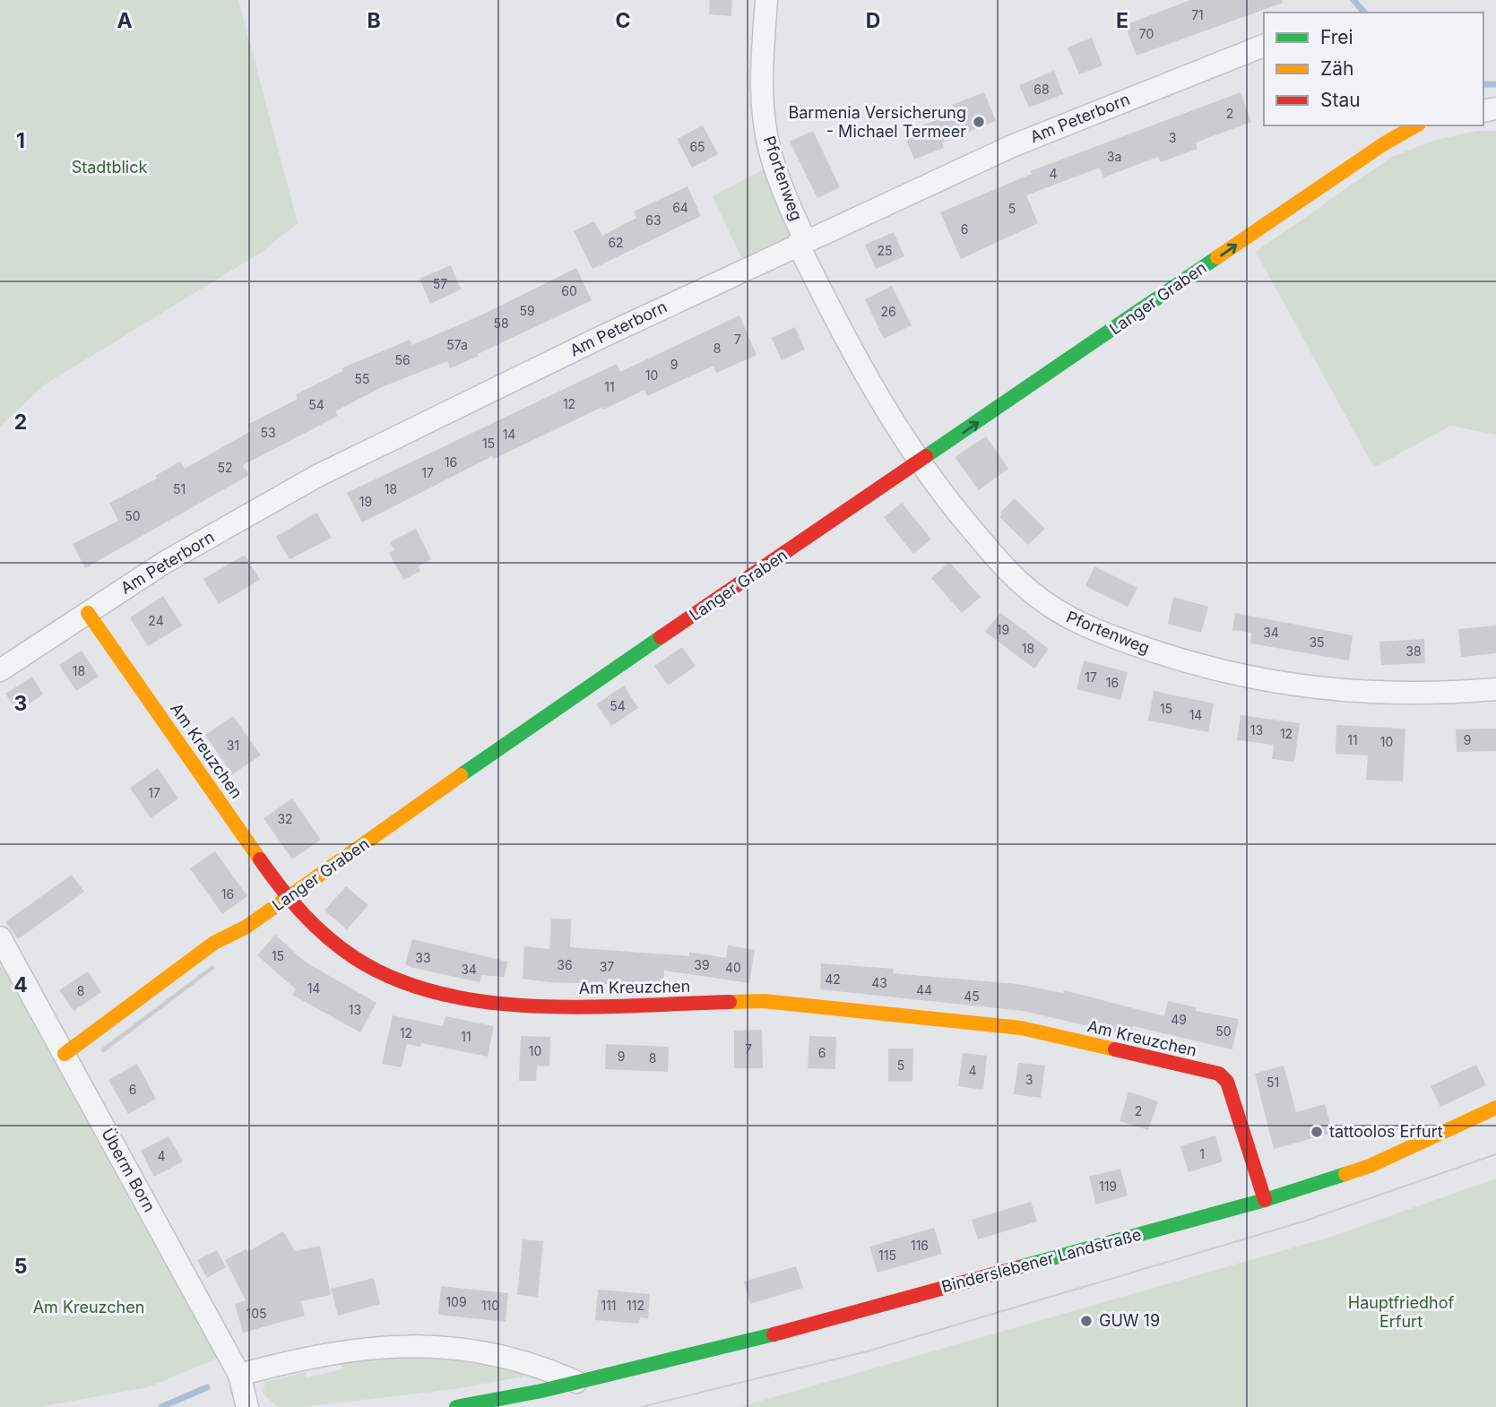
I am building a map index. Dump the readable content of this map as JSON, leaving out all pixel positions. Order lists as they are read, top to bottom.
{
  "streets": {
    "street": [
      "Am Peterborn",
      "Pfortenweg",
      "Langer Graben",
      "Am Kreuzchen",
      "Überm Born",
      "Binderslebener Landstraße"
    ]
  },
  "crossings": [
    ["Am Peterborn", "Pfortenweg"],
    ["Am Peterborn", "Am Kreuzchen"],
    ["Pfortenweg", "Langer Graben"],
    ["Langer Graben", "Am Kreuzchen"],
    ["Langer Graben", "Überm Born"],
    ["Am Kreuzchen", "Binderslebener Landstraße"]
  ],
  "one_way": ["Langer Graben"],
  "parks": ["Stadtblick", "Hauptfriedhof Erfurt", "Am Kreuzchen"],
  "places": ["Barmenia Versicherung - Michael Termeer", "tattoolos Erfurt", "GUW 19"],
  "house_numbers": [
    "71",
    "70",
    "68",
    "2",
    "3",
    "65",
    "3a",
    "4",
    "64",
    "5",
    "63",
    "6",
    "62",
    "25",
    "57",
    "60",
    "59",
    "26",
    "58",
    "7",
    "57a",
    "8",
    "56",
    "9",
    "10",
    "55",
    "11",
    "12",
    "54",
    "53",
    "14",
    "15",
    "16",
    "52",
    "17",
    "51",
    "18",
    "19",
    "50",
    "24",
    "19",
    "34",
    "35",
    "18",
    "38",
    "18",
    "17",
    "16",
    "54",
    "15",
    "14",
    "13",
    "12",
    "11",
    "9",
    "10",
    "31",
    "17",
    "32",
    "16",
    "15",
    "33",
    "36",
    "39",
    "37",
    "40",
    "34",
    "42",
    "43",
    "14",
    "44",
    "8",
    "45",
    "13",
    "49",
    "50",
    "12",
    "11",
    "7",
    "10",
    "6",
    "9",
    "8",
    "5",
    "4",
    "3",
    "51",
    "6",
    "2",
    "1",
    "4",
    "119",
    "116",
    "115",
    "109",
    "110",
    "111",
    "112",
    "105"
  ],
  "legend": ["Frei", "Zäh", "Stau"],
  "grid": {
    "columns": [
      "A",
      "B",
      "C",
      "D",
      "E"
    ],
    "rows": [
      "1",
      "2",
      "3",
      "4",
      "5"
    ]
  }
}
